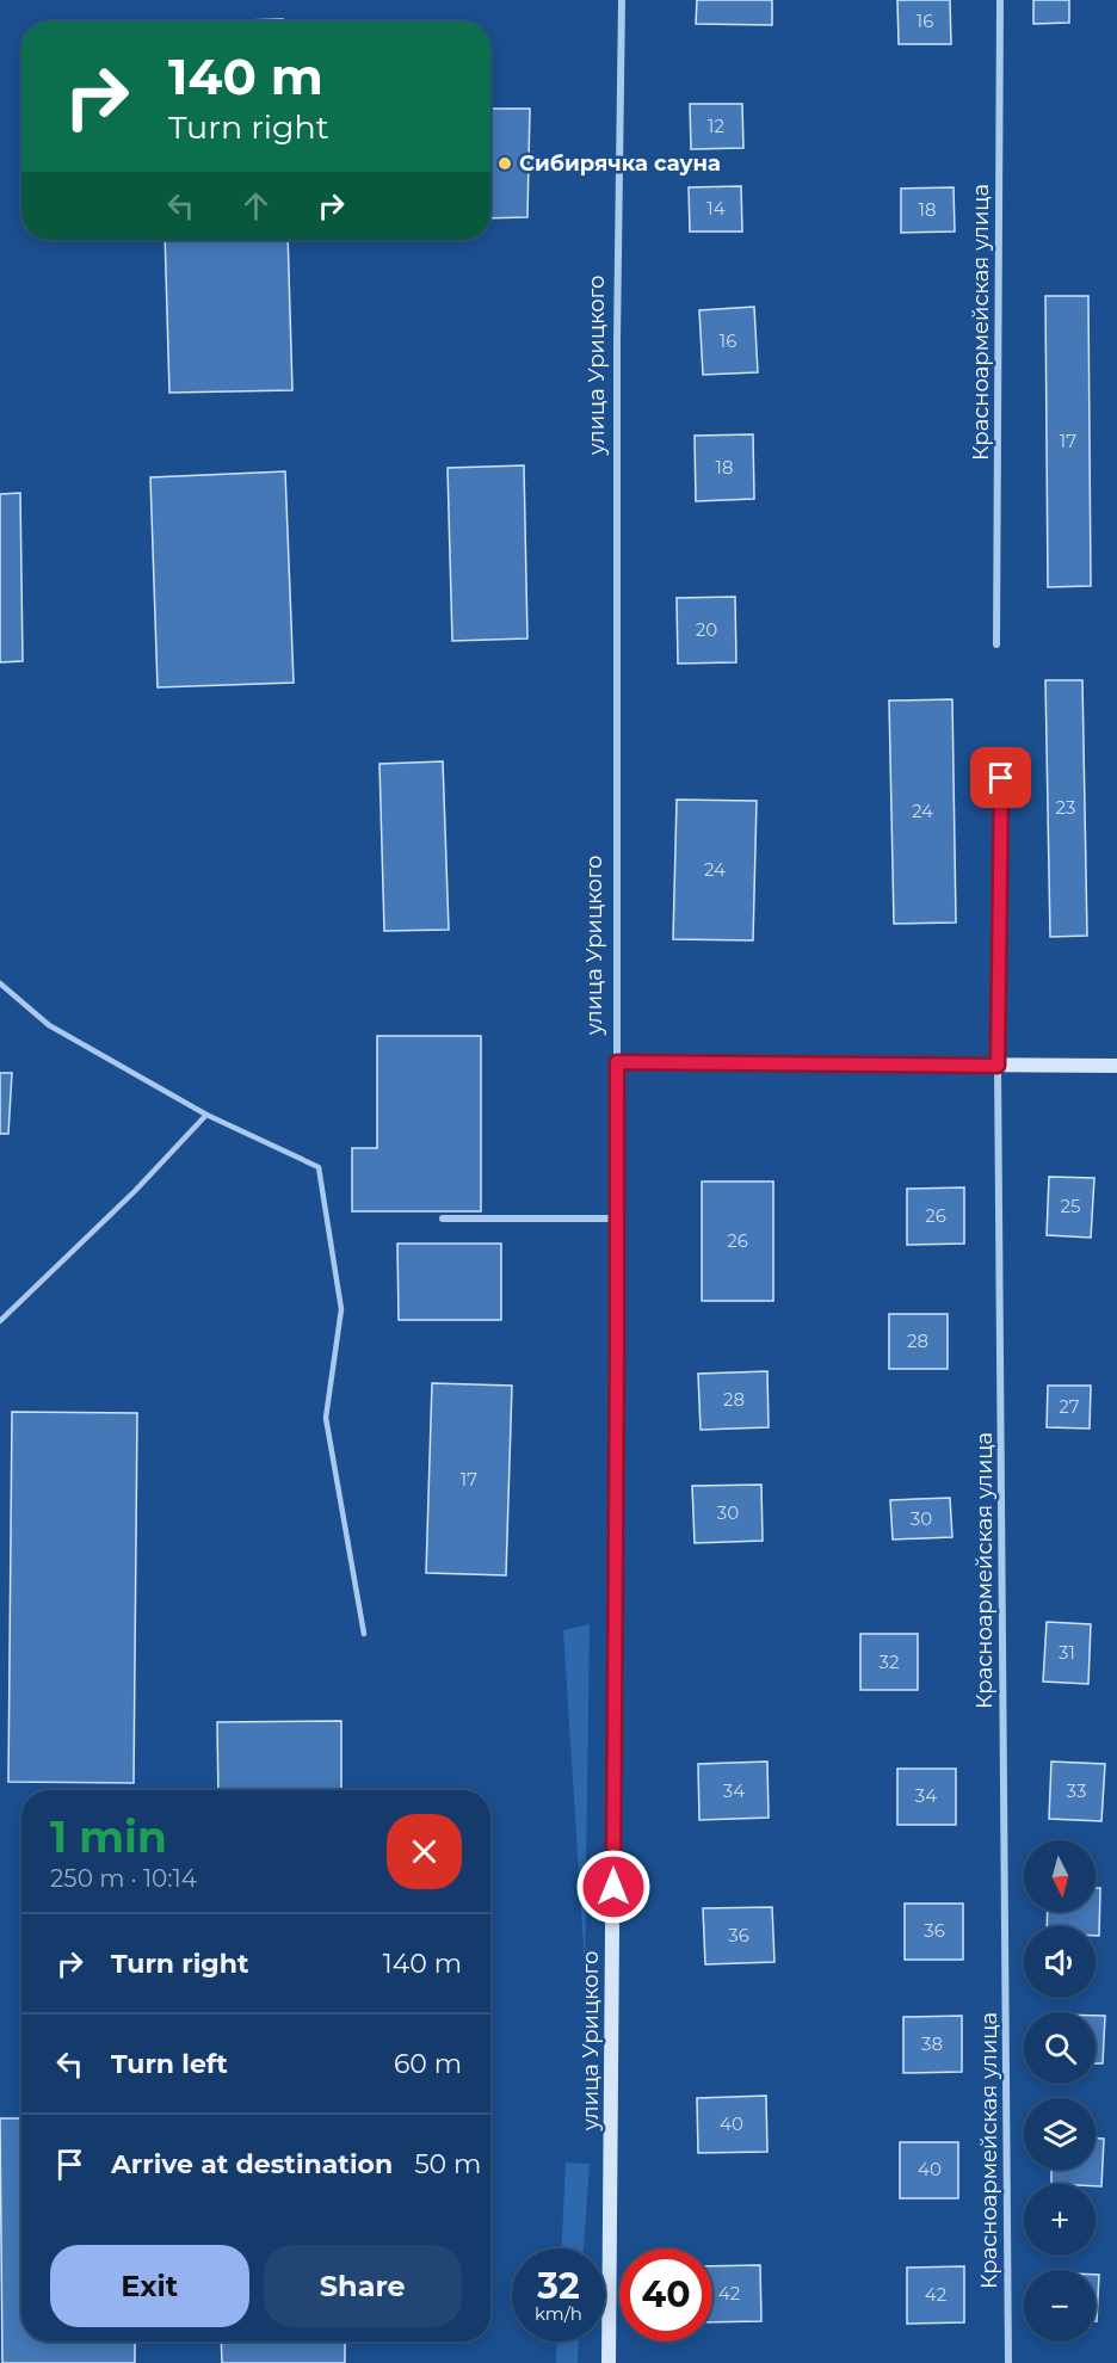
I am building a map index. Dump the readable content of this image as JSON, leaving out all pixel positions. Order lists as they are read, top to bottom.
{
  "streets": {
    "street": ["Красноармейская улица", "улица Урицкого"]
  },
  "places": ["Сибирячка сауна"],
  "house_numbers": [
    "16",
    "12",
    "14",
    "18",
    "16",
    "17",
    "18",
    "20",
    "23",
    "24",
    "24",
    "25",
    "26",
    "26",
    "28",
    "28",
    "27",
    "17",
    "30",
    "30",
    "31",
    "32",
    "34",
    "33",
    "34",
    "36",
    "36",
    "38",
    "40",
    "40",
    "42",
    "42"
  ],
  "north": "bottom",
  "page": {
    "turn": ["140 m", "Turn right"],
    "heading": ["1 min", "250 m · 10:14"],
    "map_buttons": ["+", "−"],
    "list": [
      {
        "name": "Turn right",
        "value": "140 m"
      },
      {
        "name": "Turn left",
        "value": "60 m"
      },
      {
        "name": "Arrive at destination",
        "value": "50 m"
      }
    ],
    "buttons": ["Exit", "Share"],
    "speed": "32 km/h",
    "limit": "40"
  }
}
